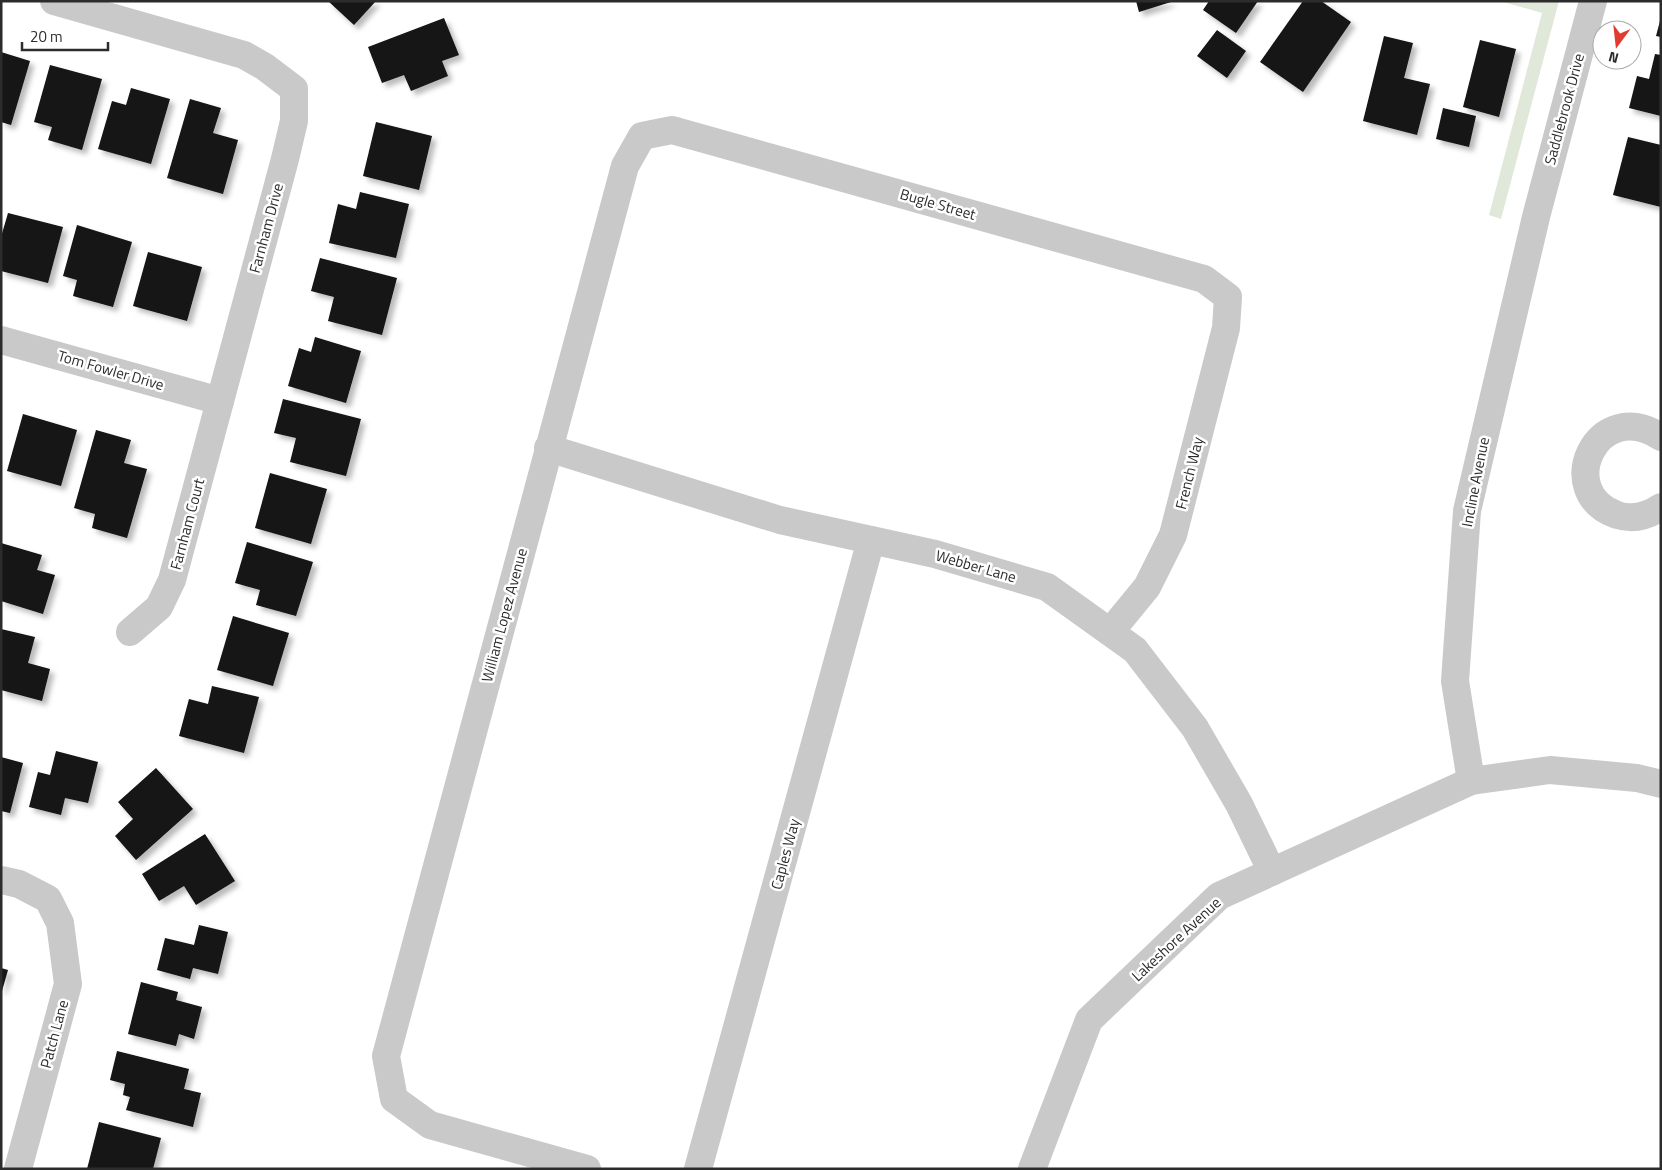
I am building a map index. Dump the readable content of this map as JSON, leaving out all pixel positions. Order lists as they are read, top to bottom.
{
  "streets": {
    "street": [
      "Saddlebrook Drive",
      "Bugle Street",
      "Farnham Drive",
      "Tom Fowler Drive",
      "French Way",
      "Incline Avenue",
      "Farnham Court",
      "Webber Lane",
      "William Lopez Avenue",
      "Caples Way",
      "Lakeshore Avenue",
      "Patch Lane"
    ]
  },
  "crossings": [
    ["Saddlebrook Drive", "Incline Avenue"],
    ["Bugle Street", "French Way"],
    ["Bugle Street", "William Lopez Avenue"],
    ["Farnham Drive", "Tom Fowler Drive"],
    ["Farnham Drive", "Farnham Court"],
    ["Tom Fowler Drive", "Farnham Court"],
    ["French Way", "Webber Lane"],
    ["Incline Avenue", "Lakeshore Avenue"],
    ["Webber Lane", "William Lopez Avenue"],
    ["Webber Lane", "Caples Way"],
    ["Webber Lane", "Lakeshore Avenue"]
  ],
  "scale_bar": "20 m",
  "north": "bottom"
}
